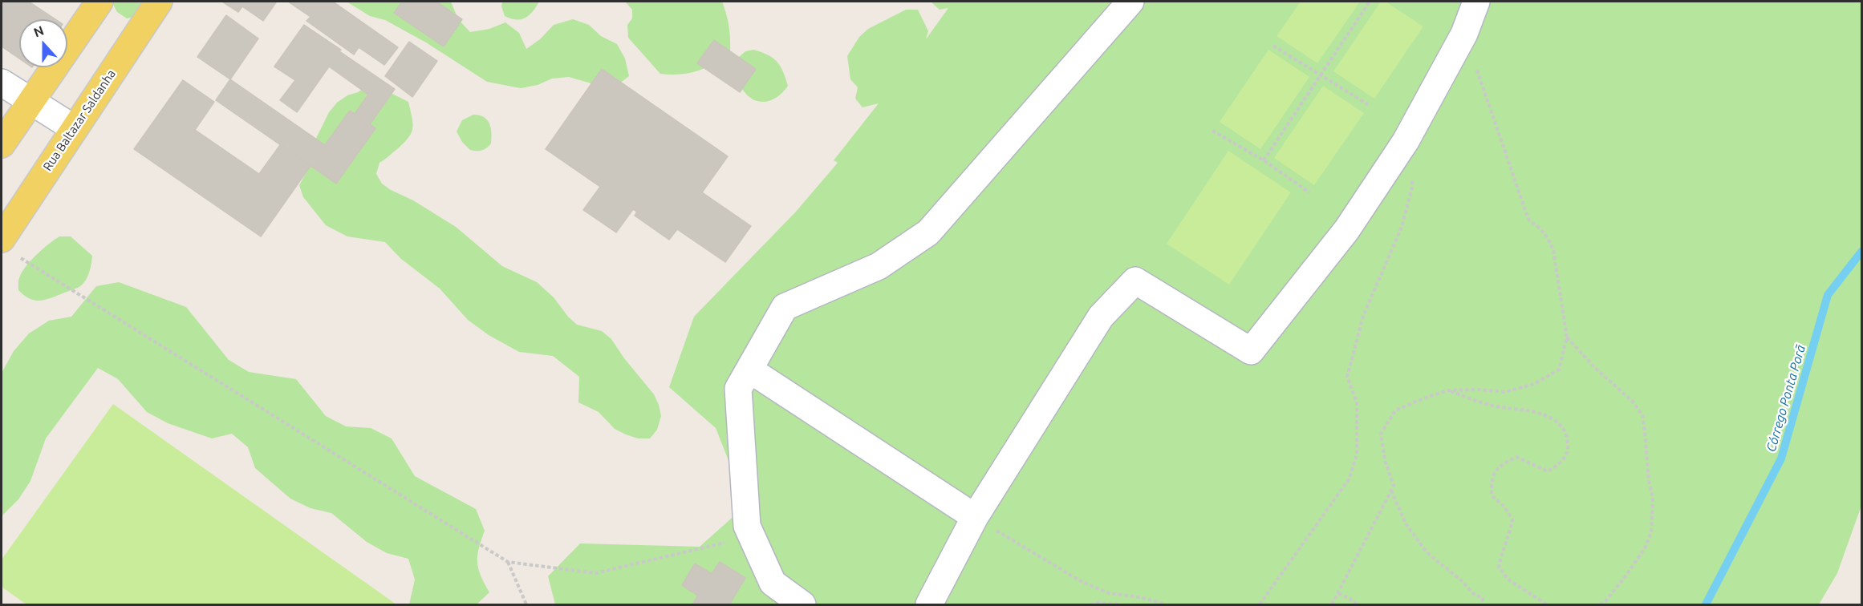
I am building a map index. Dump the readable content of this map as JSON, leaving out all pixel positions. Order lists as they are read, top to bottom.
{
  "streets": {
    "main road": ["Rua Baltazar Saldanha"]
  },
  "water": ["Córrego Ponta Porã"],
  "north": "top"
}
